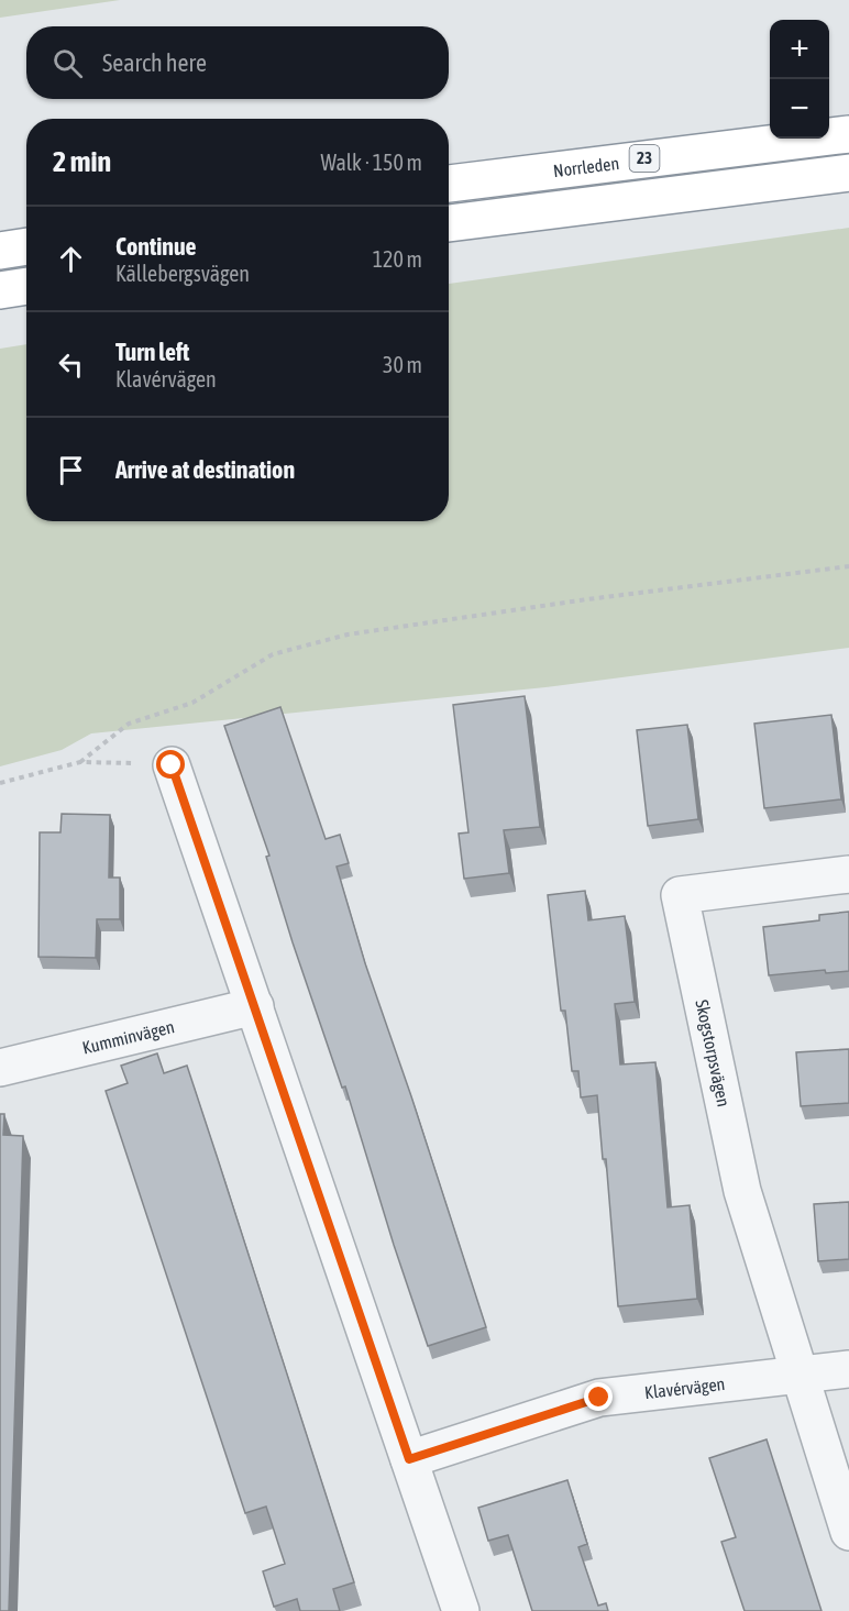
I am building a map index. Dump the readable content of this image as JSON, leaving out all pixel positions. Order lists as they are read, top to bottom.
{
  "streets": {
    "highway": ["23", "Norrleden"],
    "street": ["Kumminvägen", "Skogstorpsvägen", "Klavérvägen"]
  },
  "crossings": [
    ["Skogstorpsvägen", "Klavérvägen"]
  ],
  "page": {
    "map_buttons": ["+", "−"],
    "search": "Search here",
    "heading": ["2 min", "Walk · 150 m"],
    "list": [
      ["Continue", "Källebergsvägen", "120 m"],
      ["Turn left", "Klavérvägen", "30 m"],
      "Arrive at destination"
    ]
  }
}
